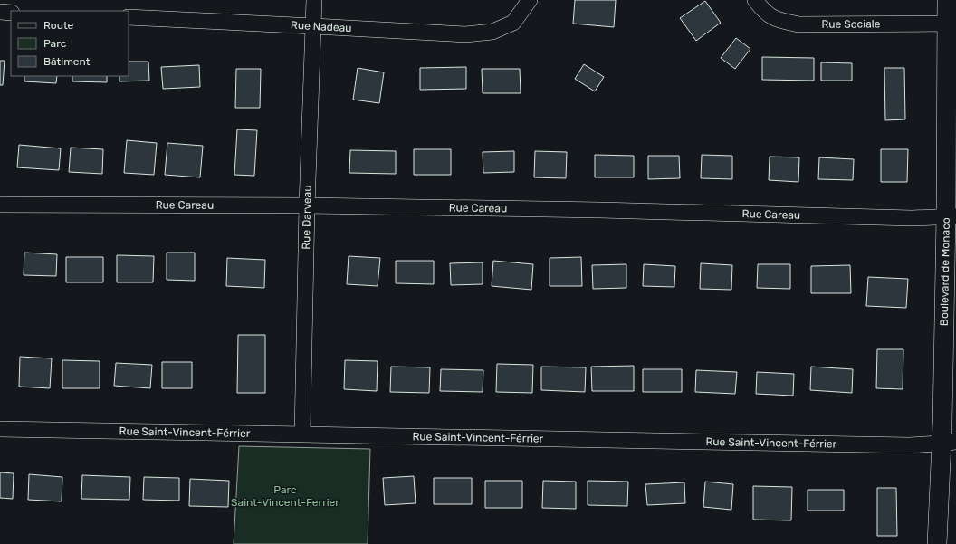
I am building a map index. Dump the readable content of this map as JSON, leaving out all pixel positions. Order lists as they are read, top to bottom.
{
  "streets": {
    "street": [
      "Rue Sociale",
      "Rue Nadeau",
      "Rue Careau",
      "Rue Darveau",
      "Boulevard de Monaco",
      "Rue Saint-Vincent-Férrier"
    ]
  },
  "crossings": [
    ["Rue Sociale", "Boulevard de Monaco"],
    ["Rue Nadeau", "Rue Darveau"],
    ["Rue Careau", "Rue Darveau"],
    ["Rue Careau", "Boulevard de Monaco"],
    ["Rue Darveau", "Rue Saint-Vincent-Férrier"],
    ["Boulevard de Monaco", "Rue Saint-Vincent-Férrier"]
  ],
  "parks": ["Parc Saint-Vincent-Ferrier"],
  "legend": ["Route", "Parc", "Bâtiment"]
}
